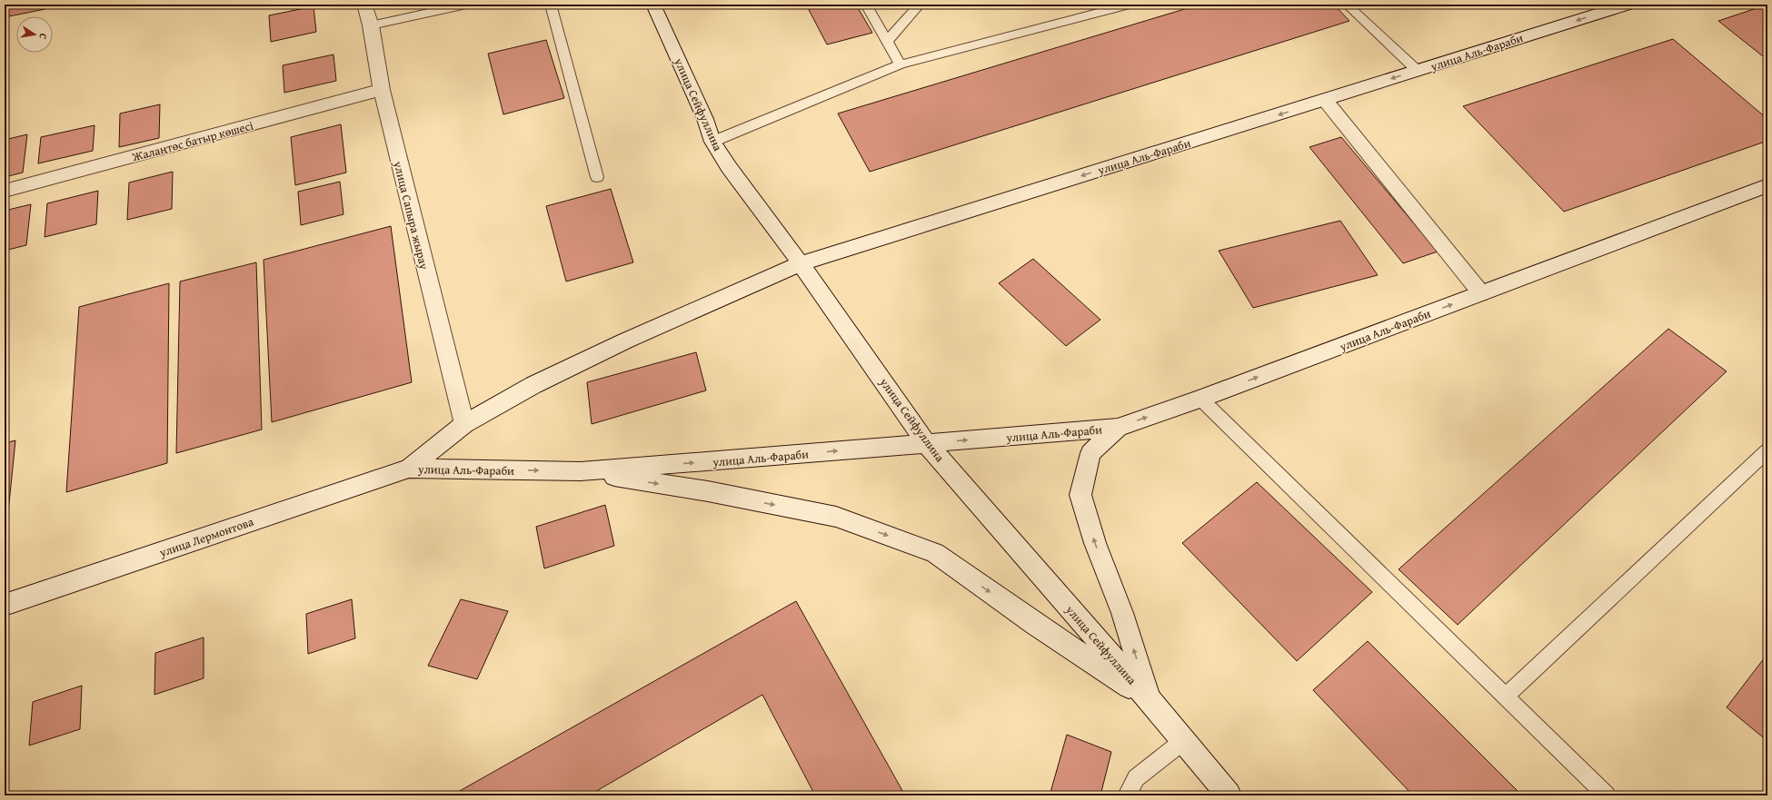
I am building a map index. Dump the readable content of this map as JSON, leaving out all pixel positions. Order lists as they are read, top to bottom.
{
  "streets": {
    "main road": [
      "улица Аль-Фараби",
      "улица Сейфуллина",
      "Жалаңтөс батыр көшесі",
      "улица Сапыра жырау",
      "улица Лермонтова"
    ]
  },
  "crossings": [
    ["улица Аль-Фараби", "улица Сейфуллина"],
    ["улица Аль-Фараби", "улица Сапыра жырау"],
    ["улица Аль-Фараби", "улица Лермонтова"],
    ["Жалаңтөс батыр көшесі", "улица Сапыра жырау"]
  ],
  "north": "right"
}
